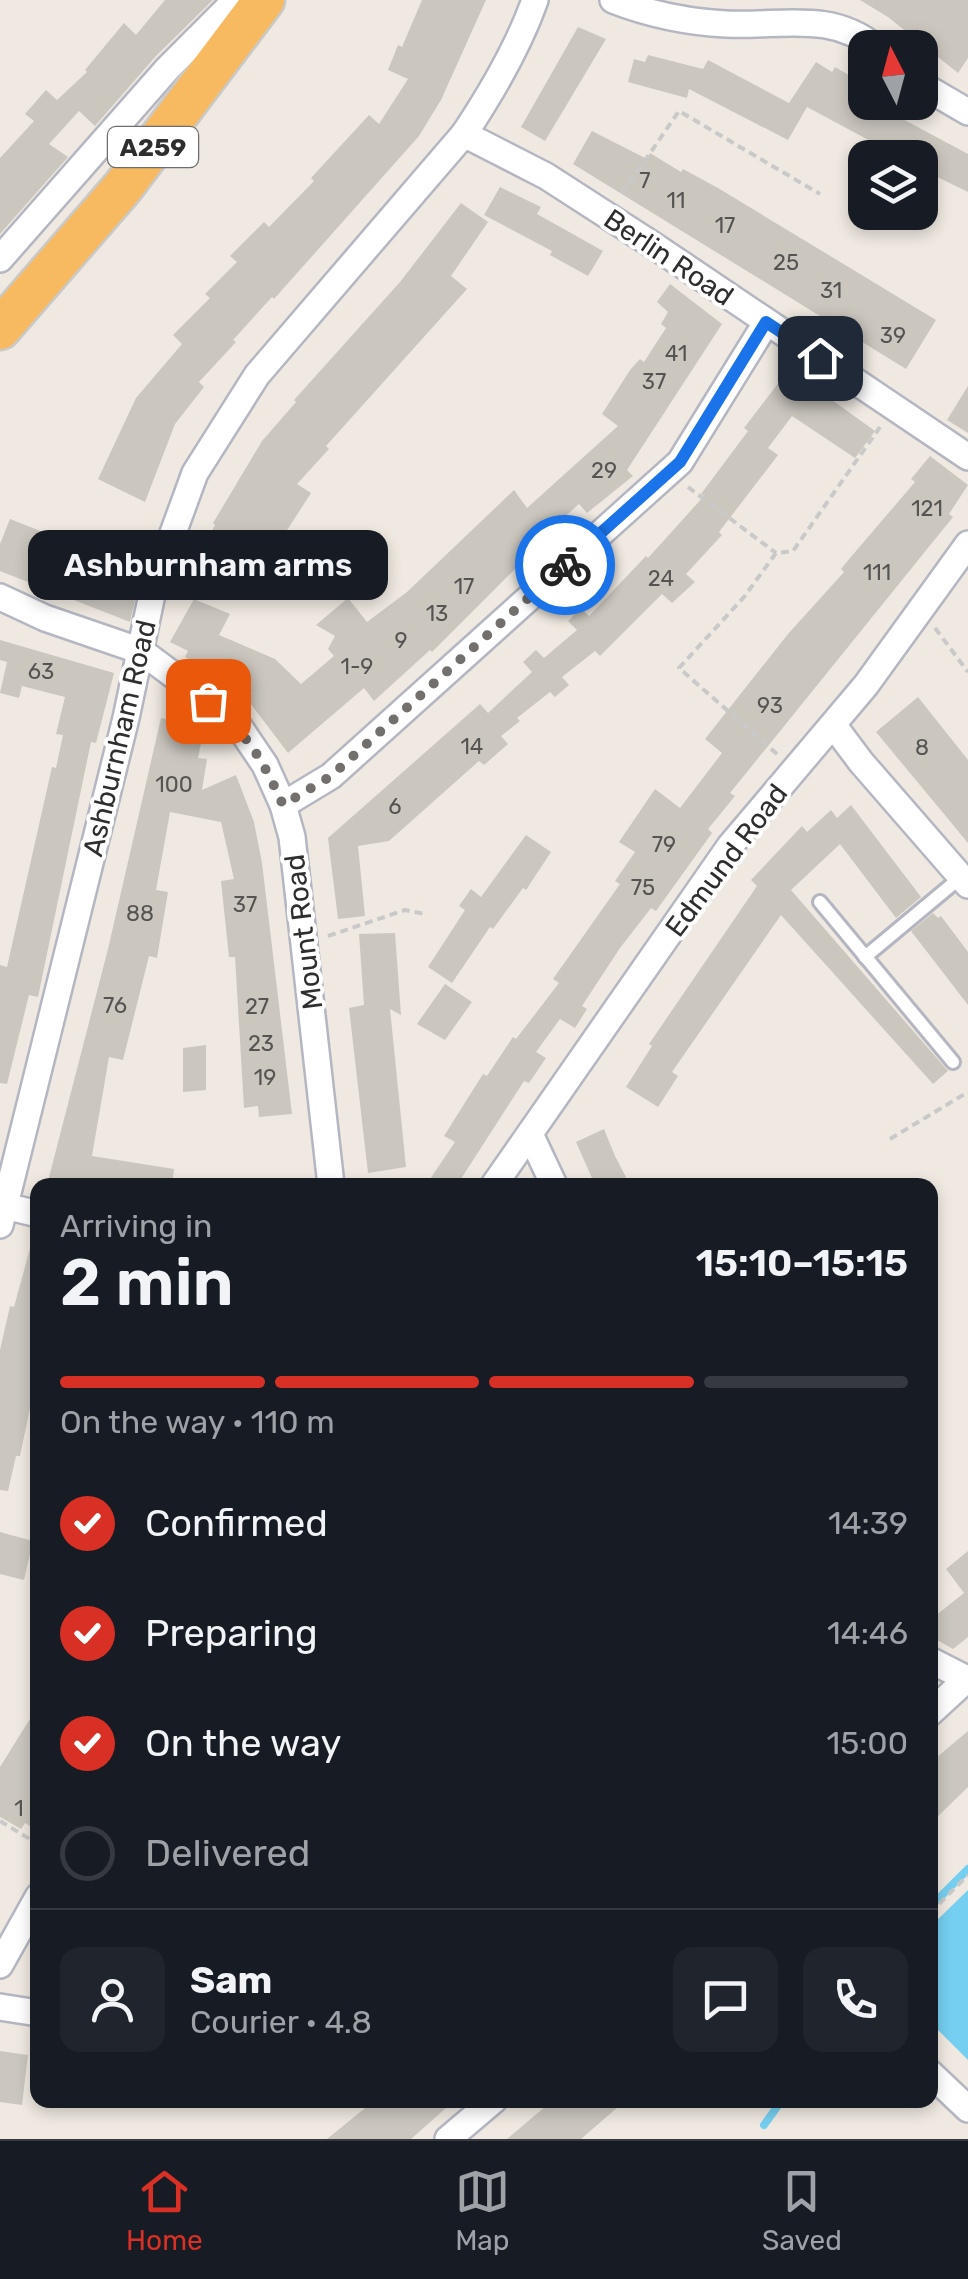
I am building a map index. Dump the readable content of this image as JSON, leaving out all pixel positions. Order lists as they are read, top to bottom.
{
  "streets": {
    "highway": ["A259"],
    "street": [
      "Berlin Road",
      "Ashburnham Road",
      "Edmund Road",
      "Mount Road"
    ]
  },
  "crossings": [
    ["Berlin Road", "Ashburnham Road"],
    ["Ashburnham Road", "Mount Road"]
  ],
  "places": ["Ashburnham arms"],
  "house_numbers": [
    "7",
    "11",
    "17",
    "25",
    "31",
    "39",
    "41",
    "37",
    "29",
    "121",
    "111",
    "24",
    "17",
    "13",
    "9",
    "1-9",
    "63",
    "93",
    "14",
    "8",
    "100",
    "6",
    "79",
    "75",
    "37",
    "88",
    "76",
    "27",
    "23",
    "19",
    "1"
  ],
  "north": "top",
  "page": {
    "bubble": "Ashburnham arms",
    "heading": ["2 min", "Arriving in", "15:10–15:15"],
    "panel": ["Sam", "Courier · 4.8"],
    "bar": "On the way · 110 m",
    "list": [
      ["Confirmed", "14:39"],
      ["Preparing", "14:46"],
      ["On the way", "15:00"],
      "Delivered"
    ],
    "tabs": ["Home", "Map", "Saved"]
  }
}
